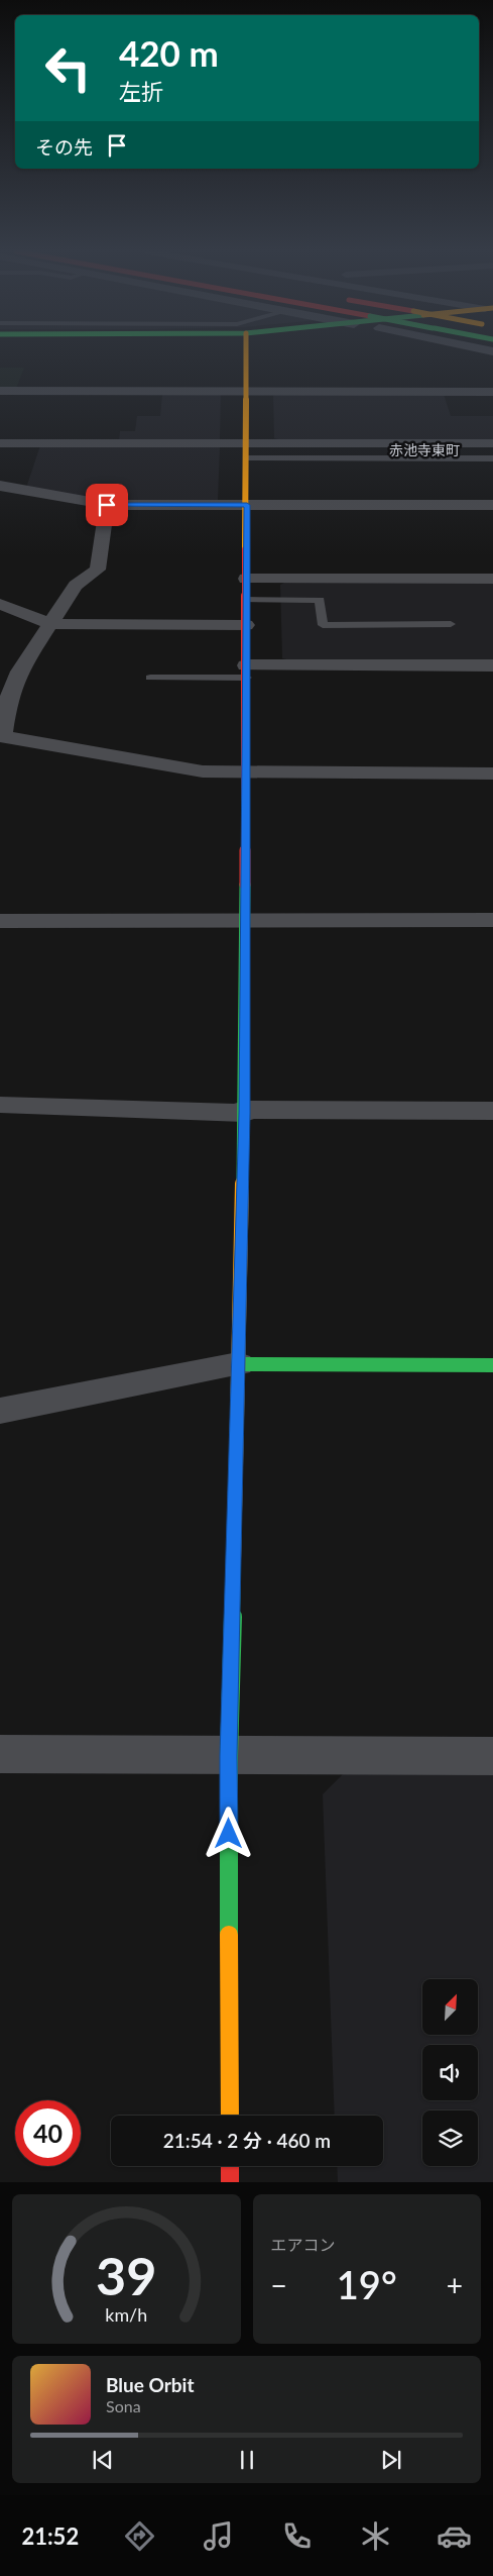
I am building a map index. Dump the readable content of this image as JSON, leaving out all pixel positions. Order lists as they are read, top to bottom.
{
  "districts": ["赤池寺東町"],
  "north": "top right",
  "page": {
    "turn": ["420 m", "左折"],
    "then": "その先",
    "limit": "40",
    "trip": "21:54 · 2 分 · 460 m",
    "tile": "エアコン",
    "heat": ["−", "19°", "+"],
    "song": ["Blue Orbit", "Sona"],
    "tabs": "21:52",
    "gauge": ["39", "km/h"]
  }
}
